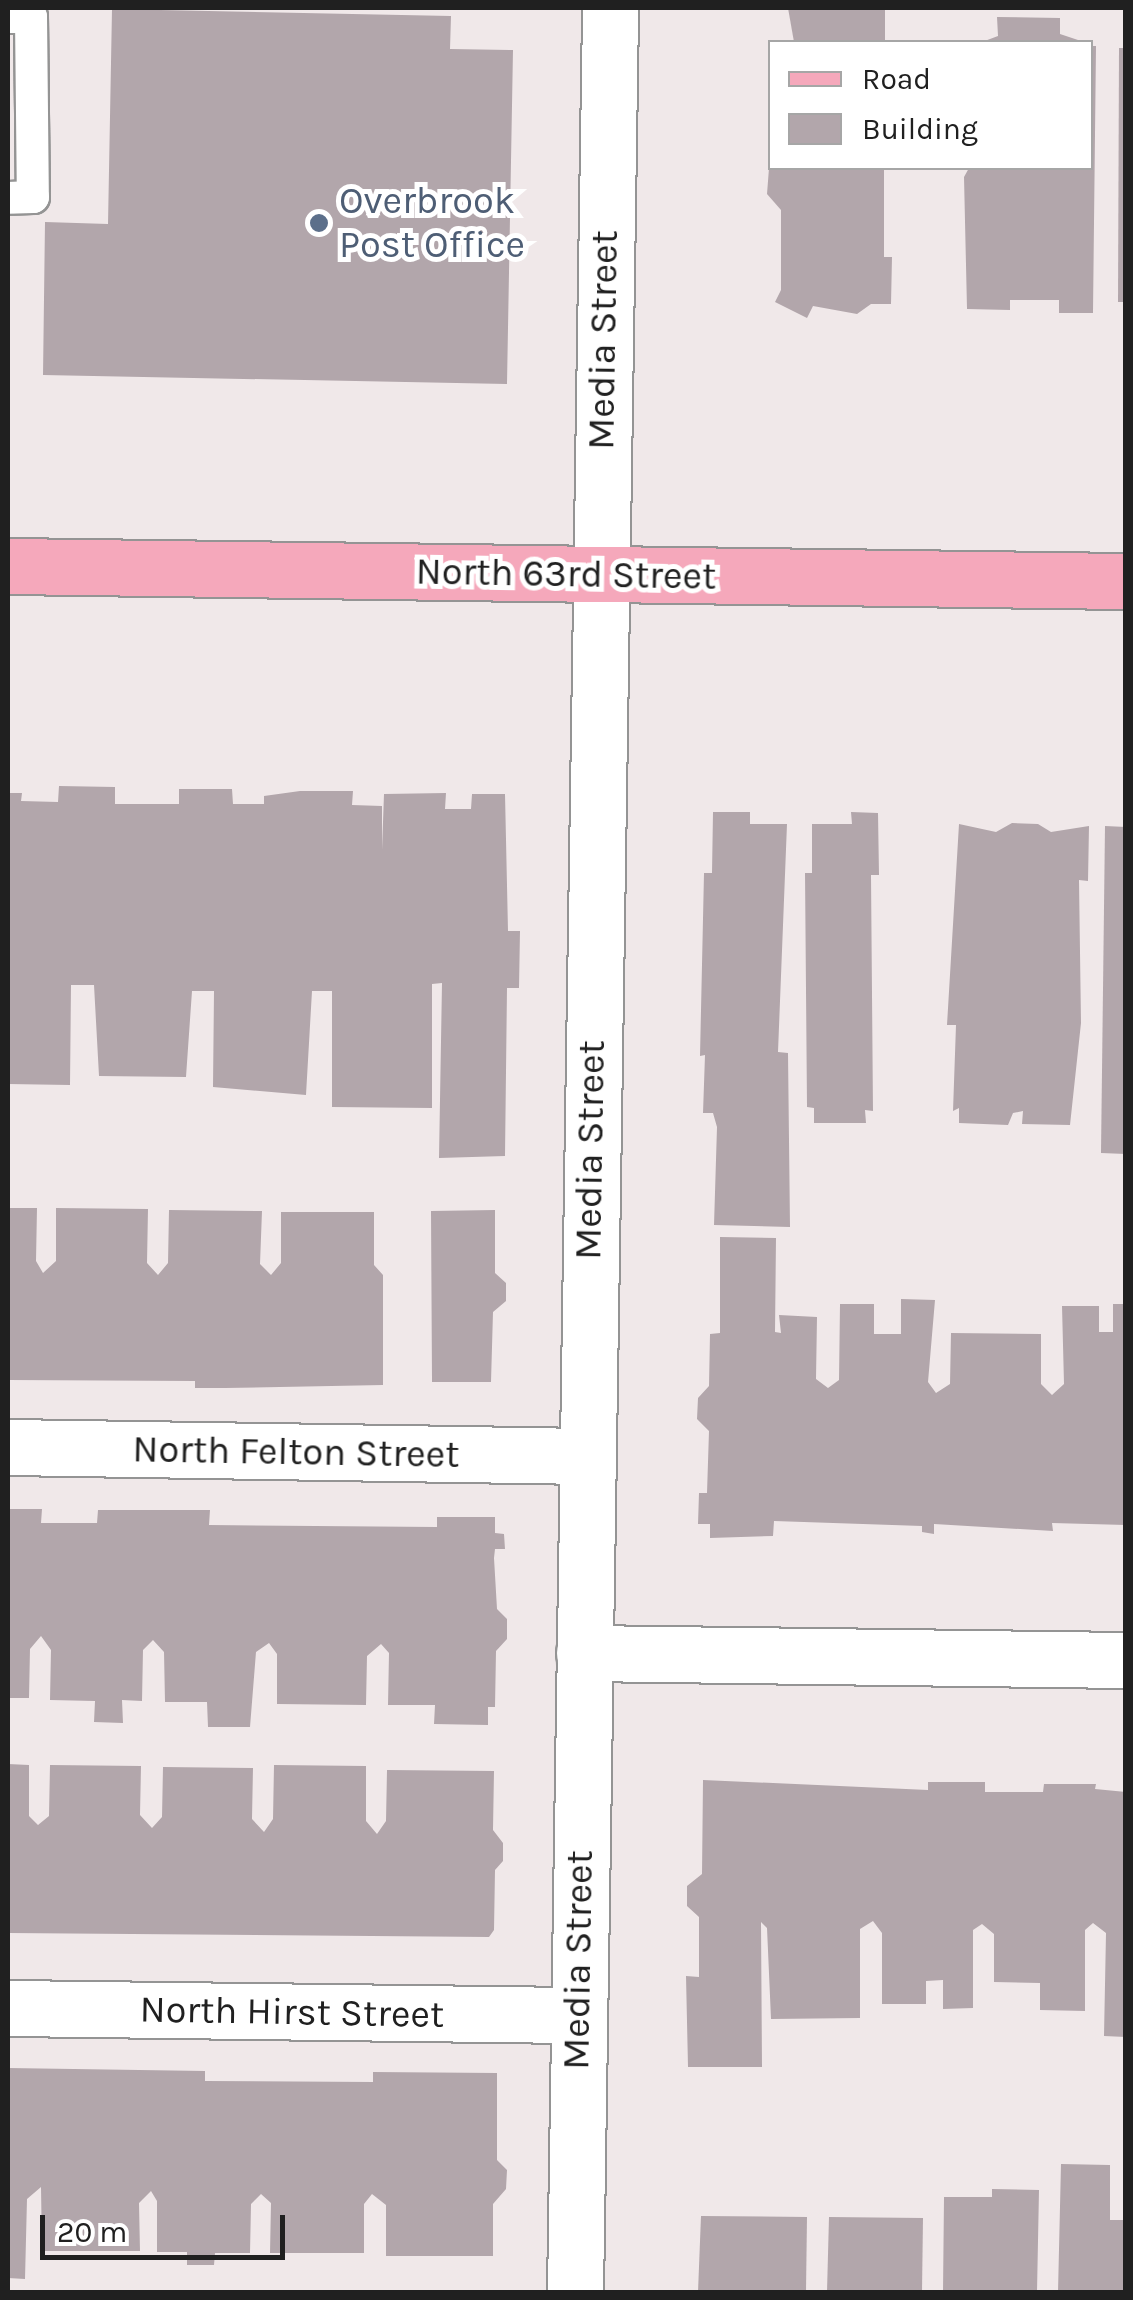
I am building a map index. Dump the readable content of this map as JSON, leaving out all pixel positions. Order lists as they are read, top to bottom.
{
  "streets": {
    "main road": ["North 63rd Street"],
    "street": ["Media Street", "North Felton Street", "North Hirst Street"]
  },
  "crossings": [
    ["Media Street", "North 63rd Street"],
    ["Media Street", "North Felton Street"],
    ["Media Street", "North Hirst Street"]
  ],
  "places": ["Overbrook Post Office"],
  "legend": ["Road", "Building"],
  "scale_bar": "20 m"
}
